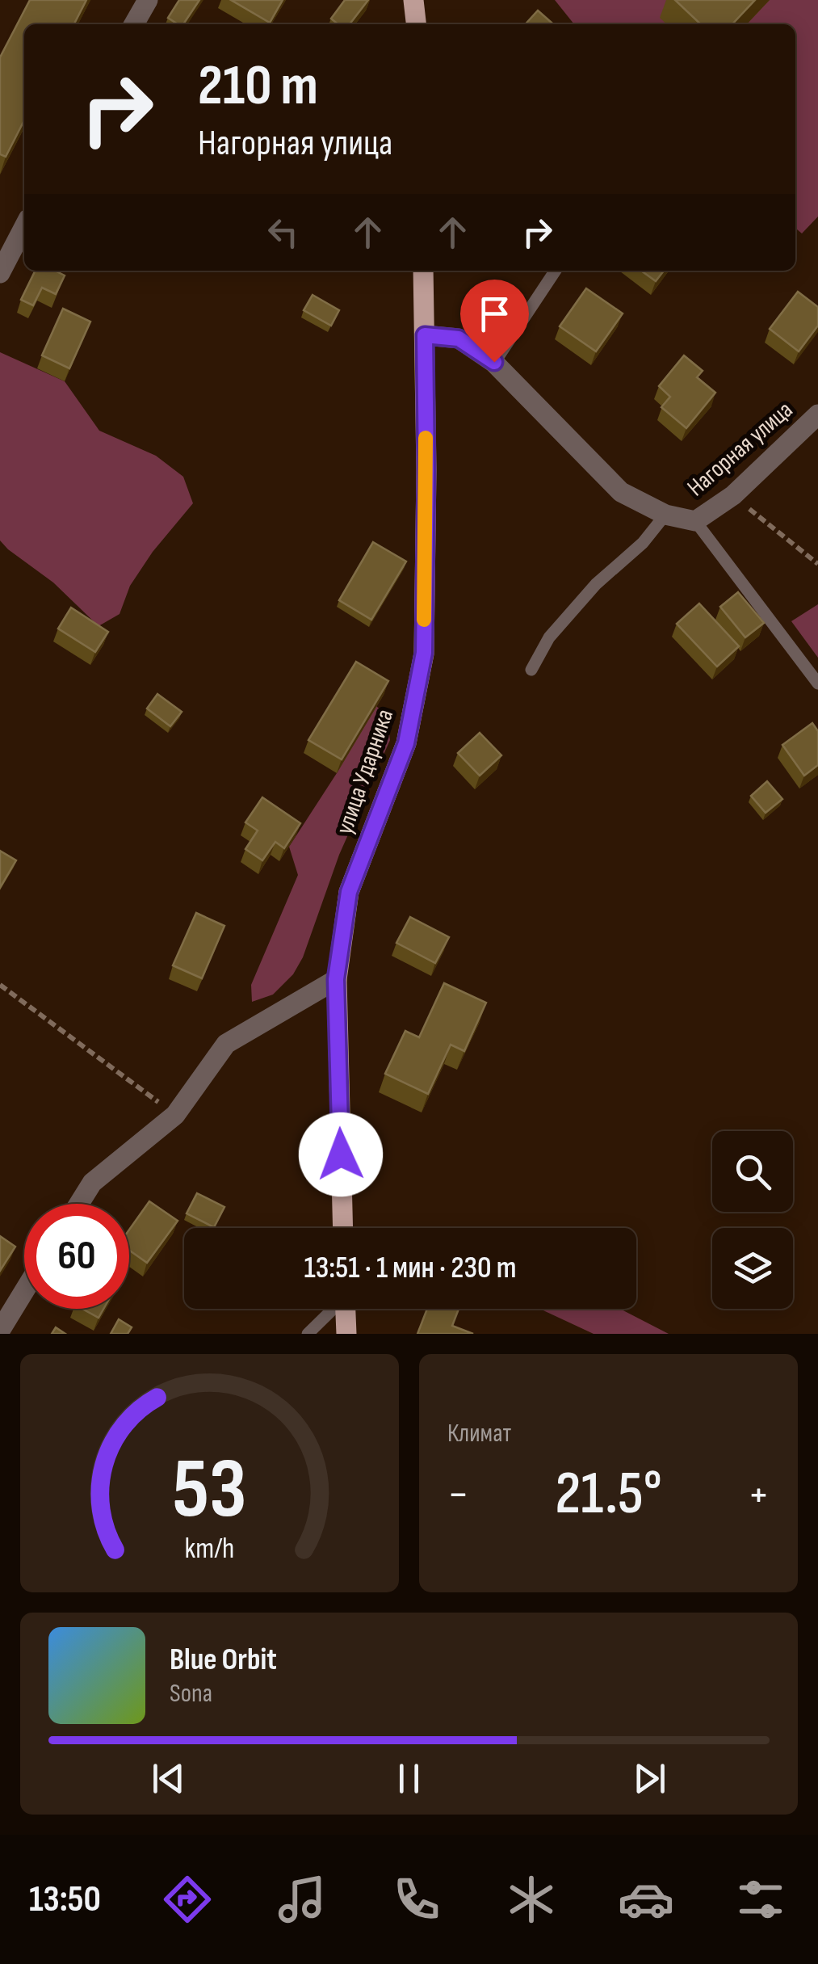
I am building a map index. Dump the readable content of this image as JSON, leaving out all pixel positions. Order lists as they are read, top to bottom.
{
  "streets": {
    "main road": ["улица Ударника"],
    "street": ["Нагорная улица"]
  },
  "crossings": [
    ["Нагорная улица", "улица Ударника"]
  ],
  "page": {
    "turn": ["210 m", "Нагорная улица"],
    "limit": "60",
    "trip": "13:51 · 1 мин · 230 m",
    "tile": "Климат",
    "heat": ["−", "21.5°", "+"],
    "song": ["Blue Orbit", "Sona"],
    "tabs": "13:50",
    "gauge": ["53", "km/h"]
  }
}
